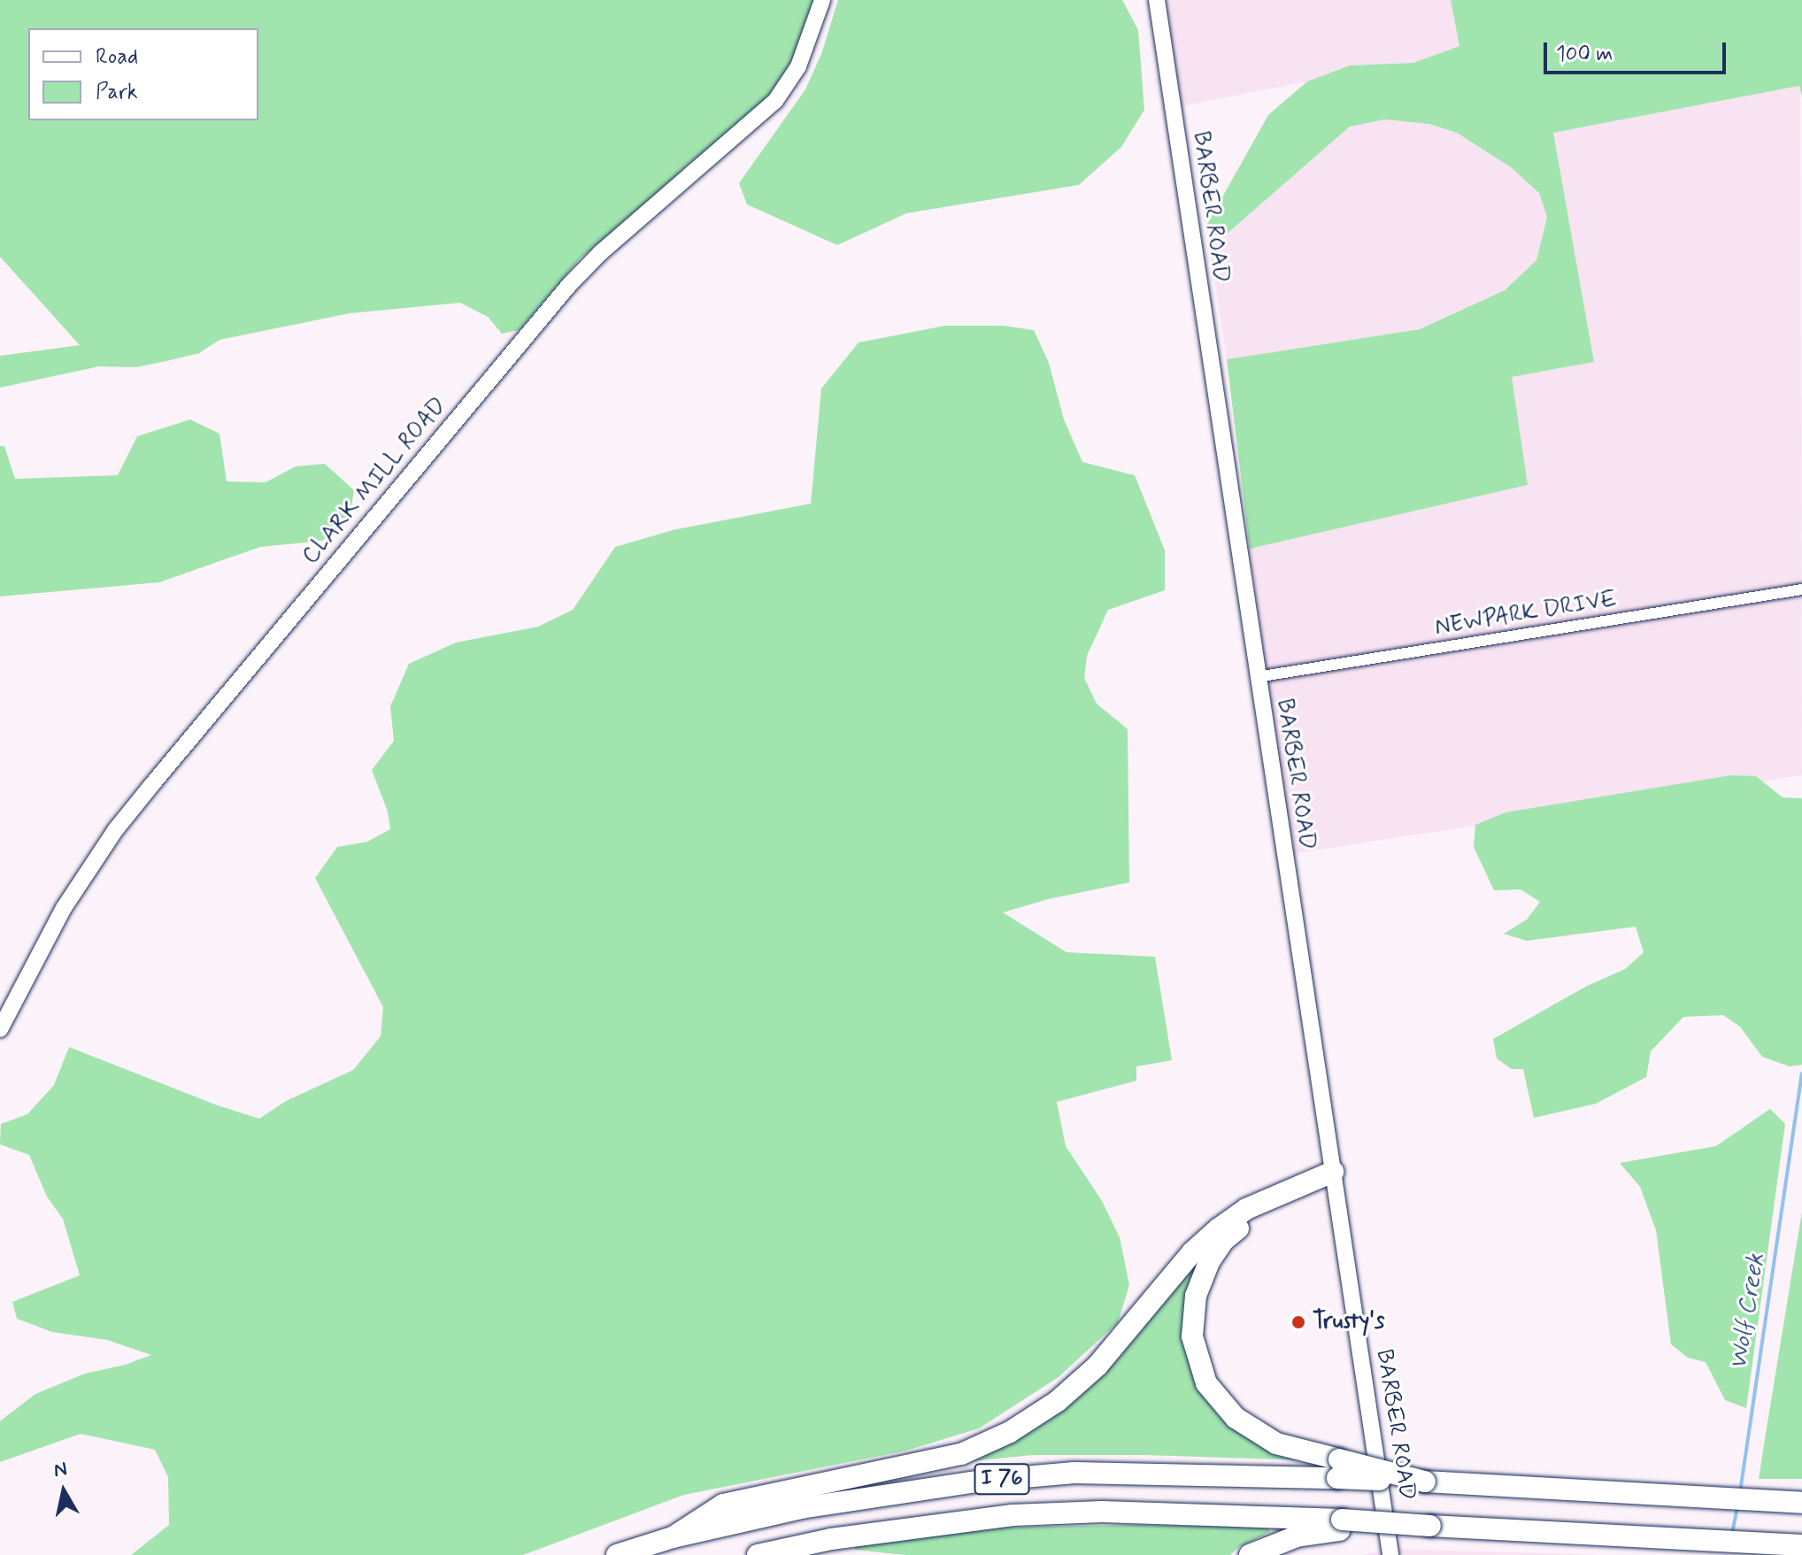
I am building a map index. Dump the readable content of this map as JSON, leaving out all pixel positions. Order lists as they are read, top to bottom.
{
  "streets": {
    "highway": ["I 76"],
    "main road": ["BARBER ROAD", "CLARK MILL ROAD"],
    "street": ["NEWPARK DRIVE"]
  },
  "crossings": [
    ["BARBER ROAD", "NEWPARK DRIVE"]
  ],
  "water": ["Wolf Creek"],
  "places": ["Trusty's"],
  "legend": ["Road", "Park"],
  "scale_bar": "100 m",
  "north": "top"
}
